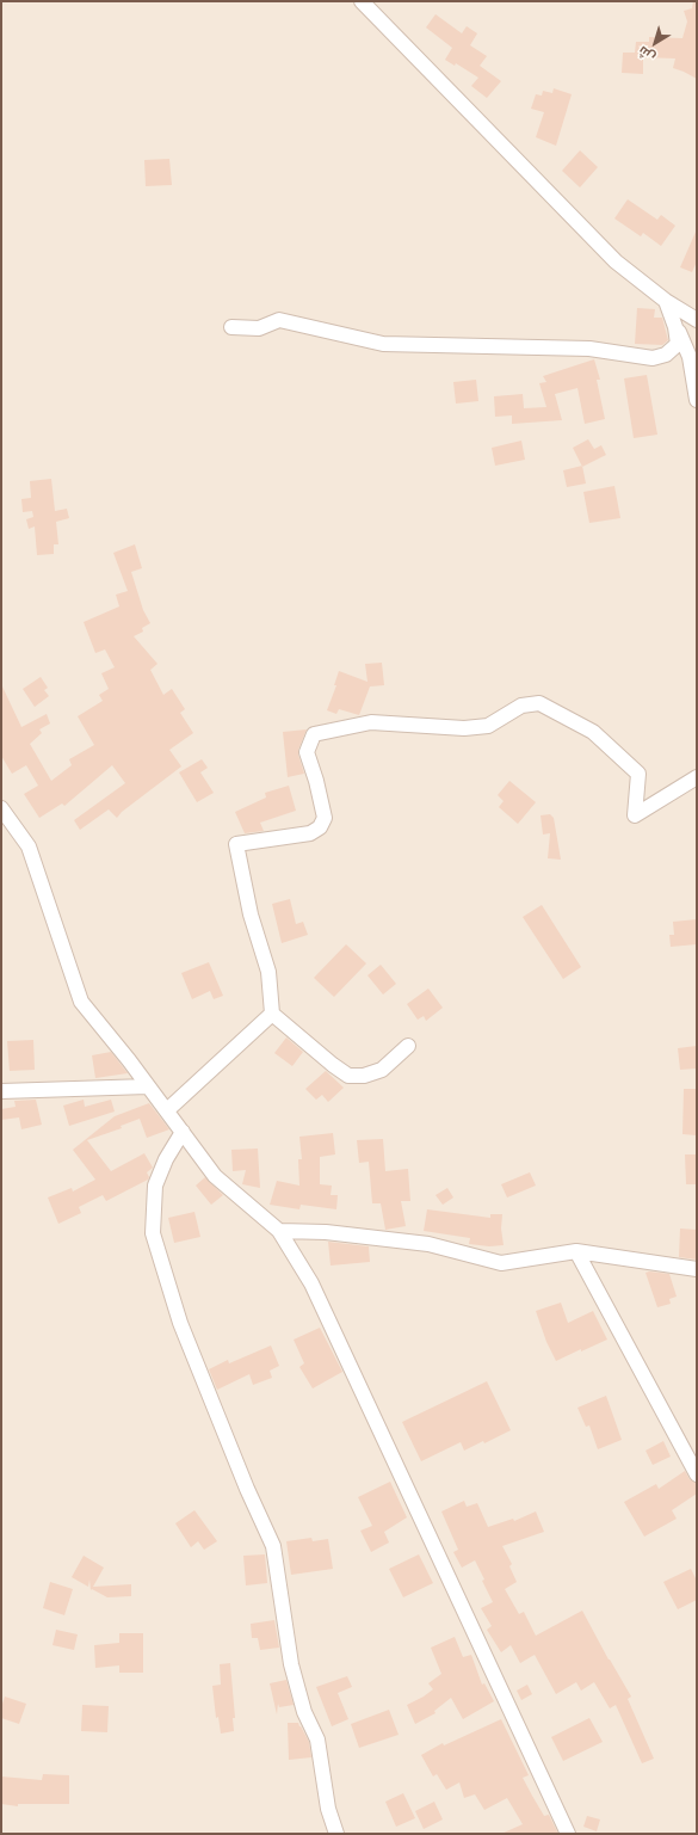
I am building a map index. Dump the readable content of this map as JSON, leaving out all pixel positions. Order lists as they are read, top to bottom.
{
  "north": "bottom left"
}
